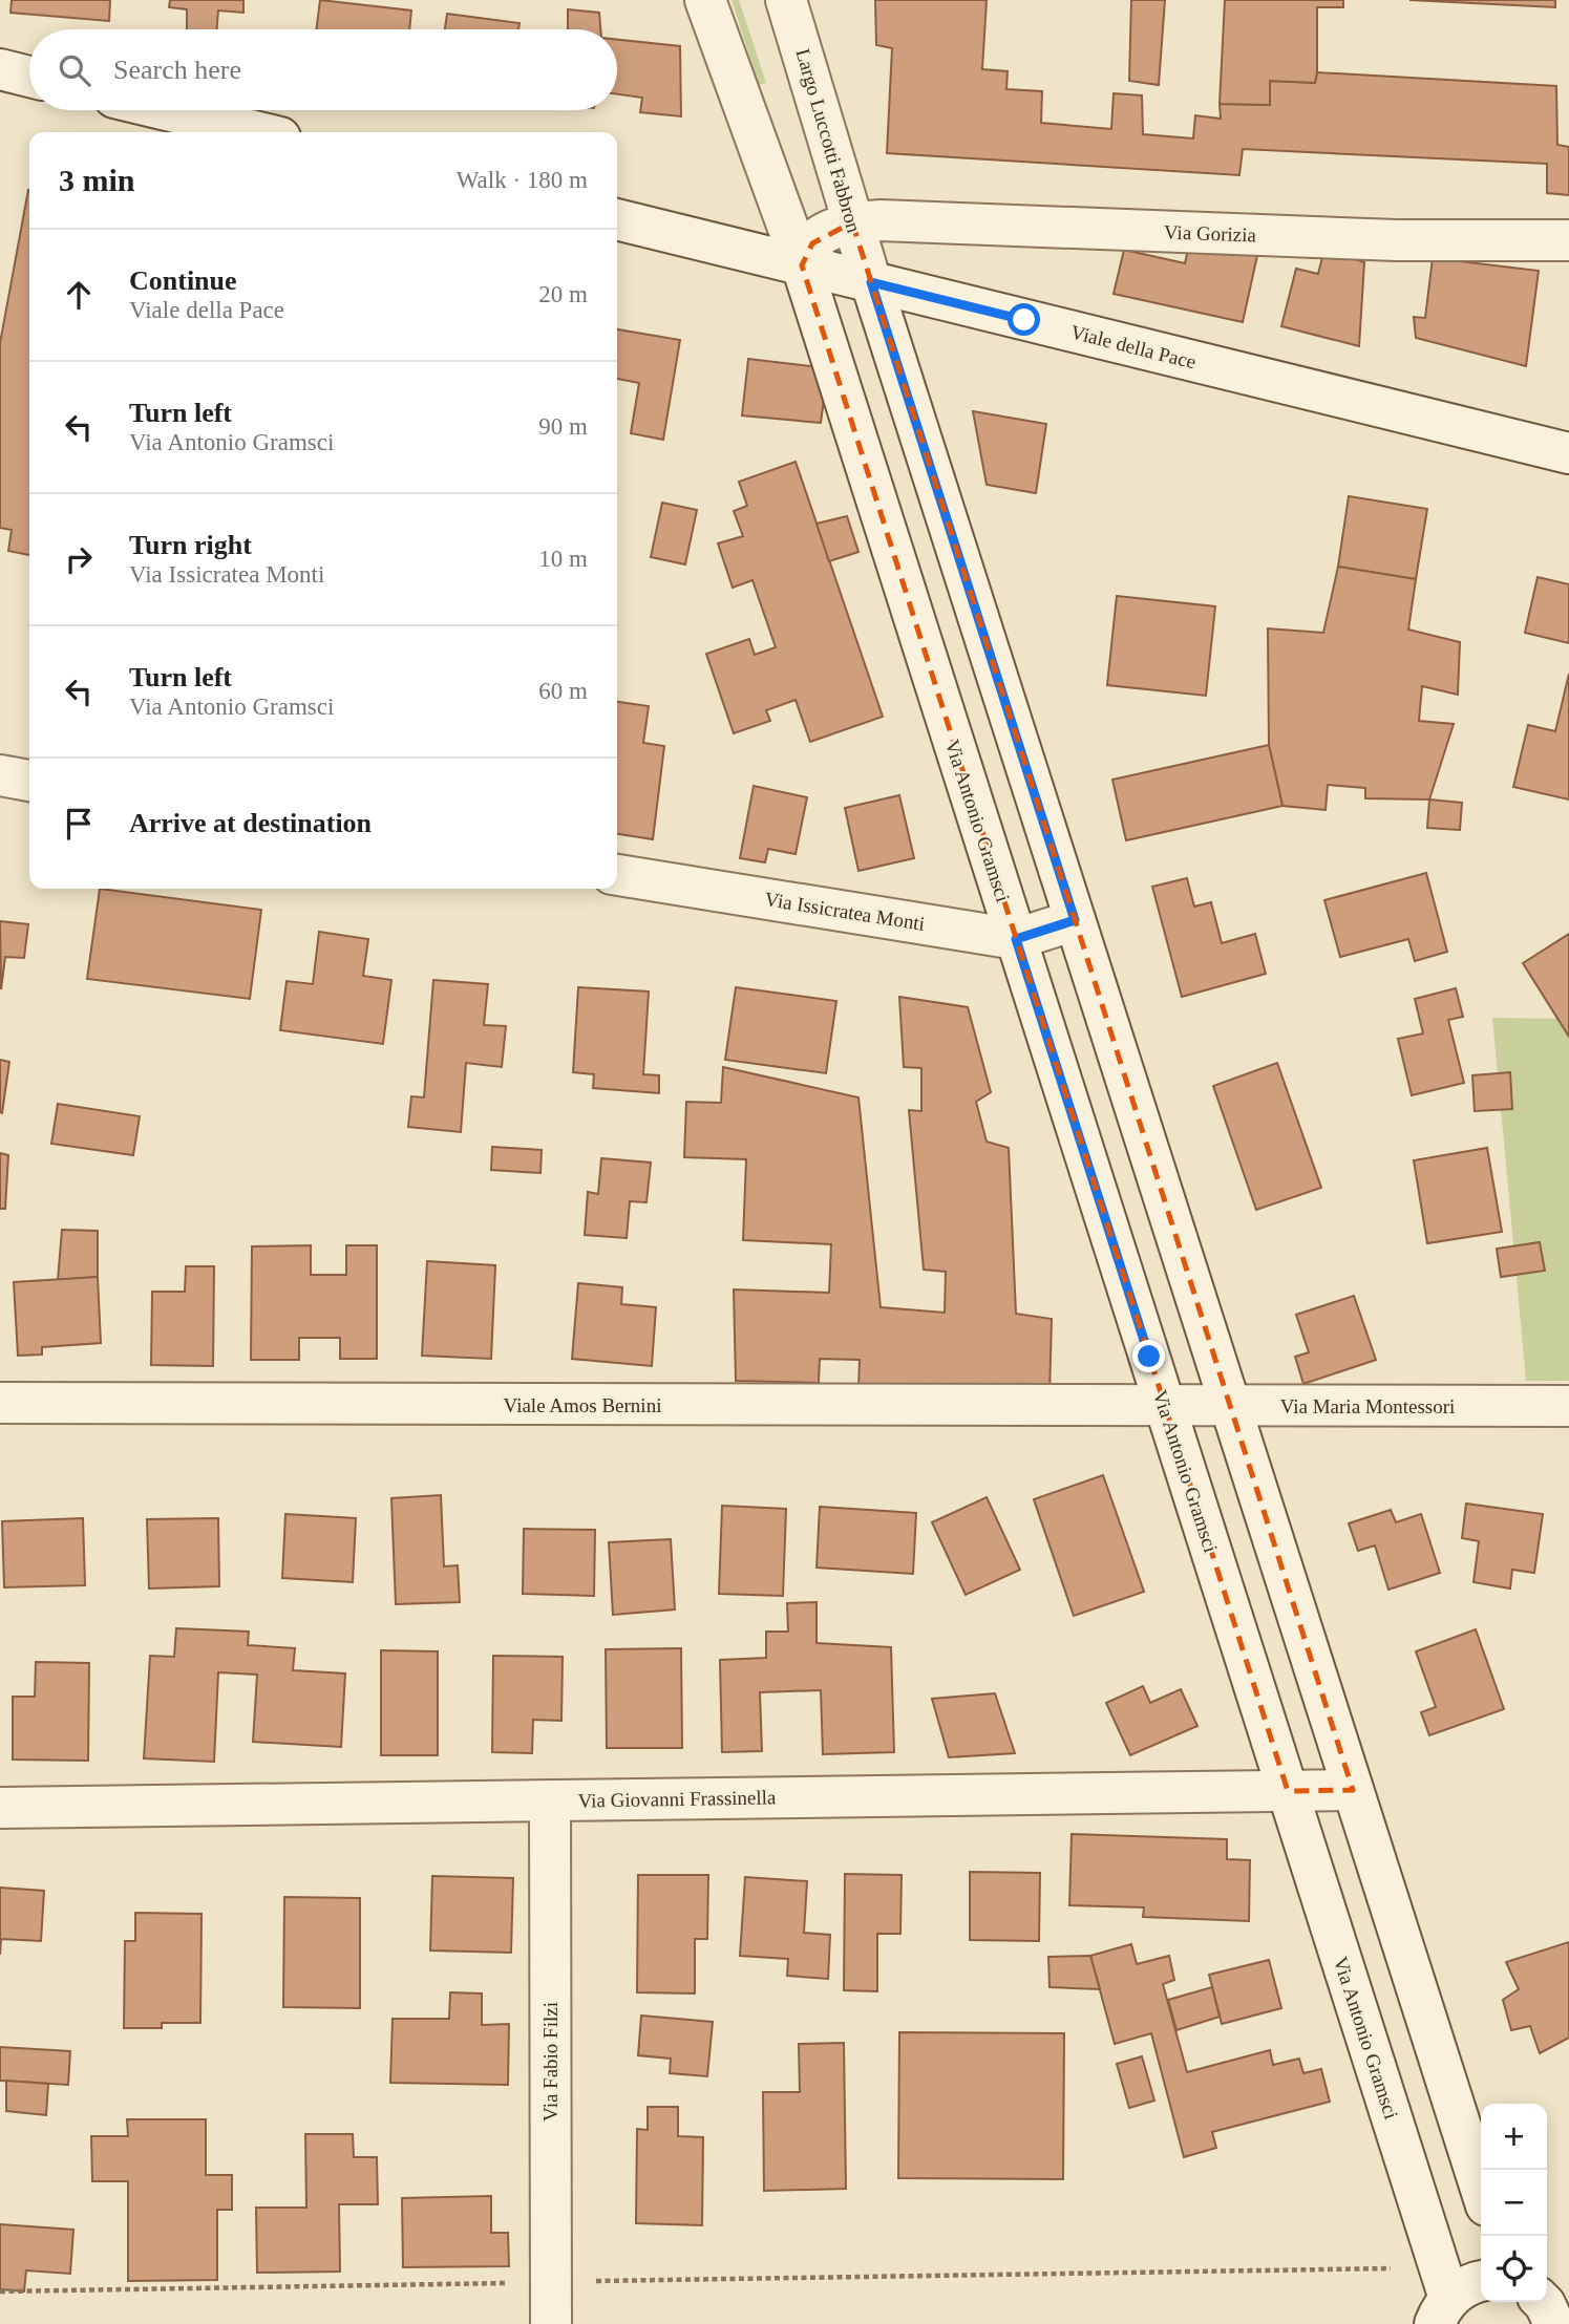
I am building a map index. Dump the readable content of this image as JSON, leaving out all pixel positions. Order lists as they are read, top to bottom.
{
  "streets": {
    "street": [
      "Largo Luccotti Fabbron",
      "Via Gorizia",
      "Viale della Pace",
      "Via Antonio Gramsci",
      "Via Issicratea Monti",
      "Viale Amos Bernini",
      "Via Maria Montessori",
      "Via Giovanni Frassinella",
      "Via Fabio Filzi"
    ]
  },
  "crossings": [
    ["Largo Luccotti Fabbron", "Via Gorizia"],
    ["Largo Luccotti Fabbron", "Viale della Pace"],
    ["Viale della Pace", "Via Antonio Gramsci"],
    ["Via Antonio Gramsci", "Via Issicratea Monti"],
    ["Via Antonio Gramsci", "Viale Amos Bernini"],
    ["Via Antonio Gramsci", "Via Maria Montessori"],
    ["Via Antonio Gramsci", "Via Giovanni Frassinella"],
    ["Viale Amos Bernini", "Via Maria Montessori"],
    ["Via Giovanni Frassinella", "Via Fabio Filzi"]
  ],
  "page": {
    "search": "Search here",
    "heading": ["3 min", "Walk · 180 m"],
    "list": [
      ["Continue", "Viale della Pace", "20 m"],
      ["Turn left", "Via Antonio Gramsci", "90 m"],
      ["Turn right", "Via Issicratea Monti", "10 m"],
      ["Turn left", "Via Antonio Gramsci", "60 m"],
      "Arrive at destination"
    ],
    "map_buttons": ["+", "−"]
  }
}
